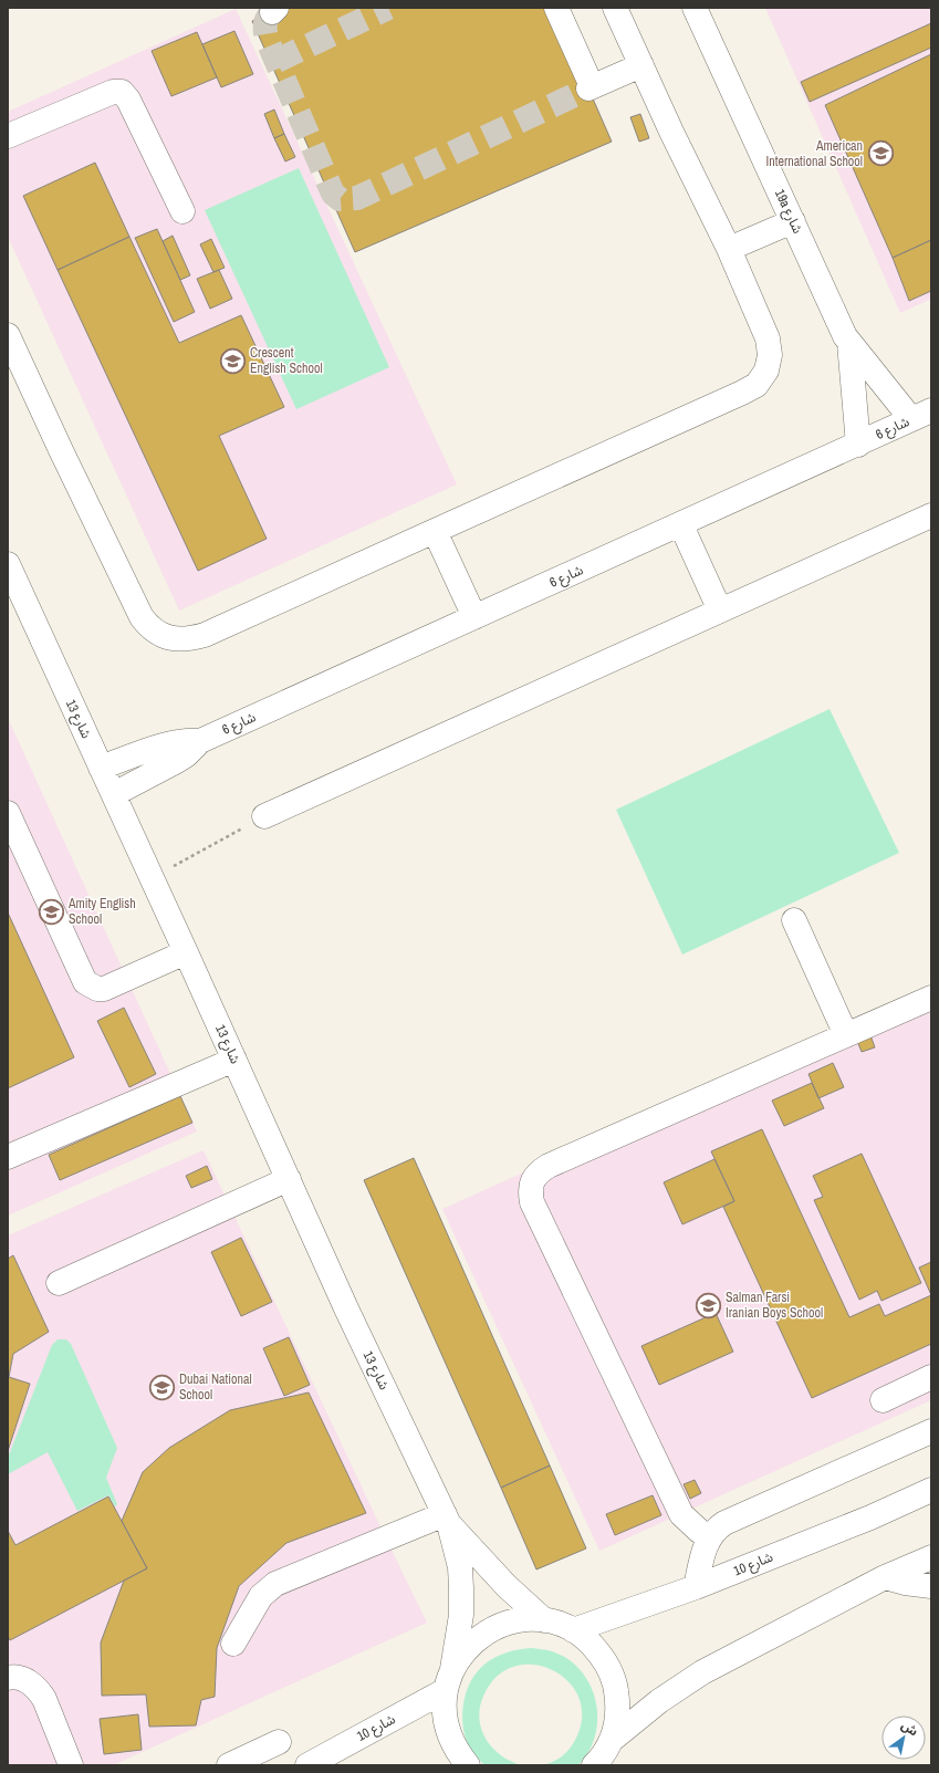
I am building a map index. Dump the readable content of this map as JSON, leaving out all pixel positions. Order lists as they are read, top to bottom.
{
  "streets": {
    "street": [
      "19a شارع",
      "شارع 6",
      "شارع 13",
      "شارع 10"
    ]
  },
  "crossings": [
    ["19a شارع", "شارع 6"],
    ["شارع 6", "شارع 13"],
    ["شارع 13", "شارع 10"]
  ],
  "places": {
    "school or university": [
      "American International School",
      "Crescent English School",
      "Amity English School",
      "Salman Farsi Iranian Boys School",
      "Dubai National School"
    ]
  },
  "north": "top right"
}
